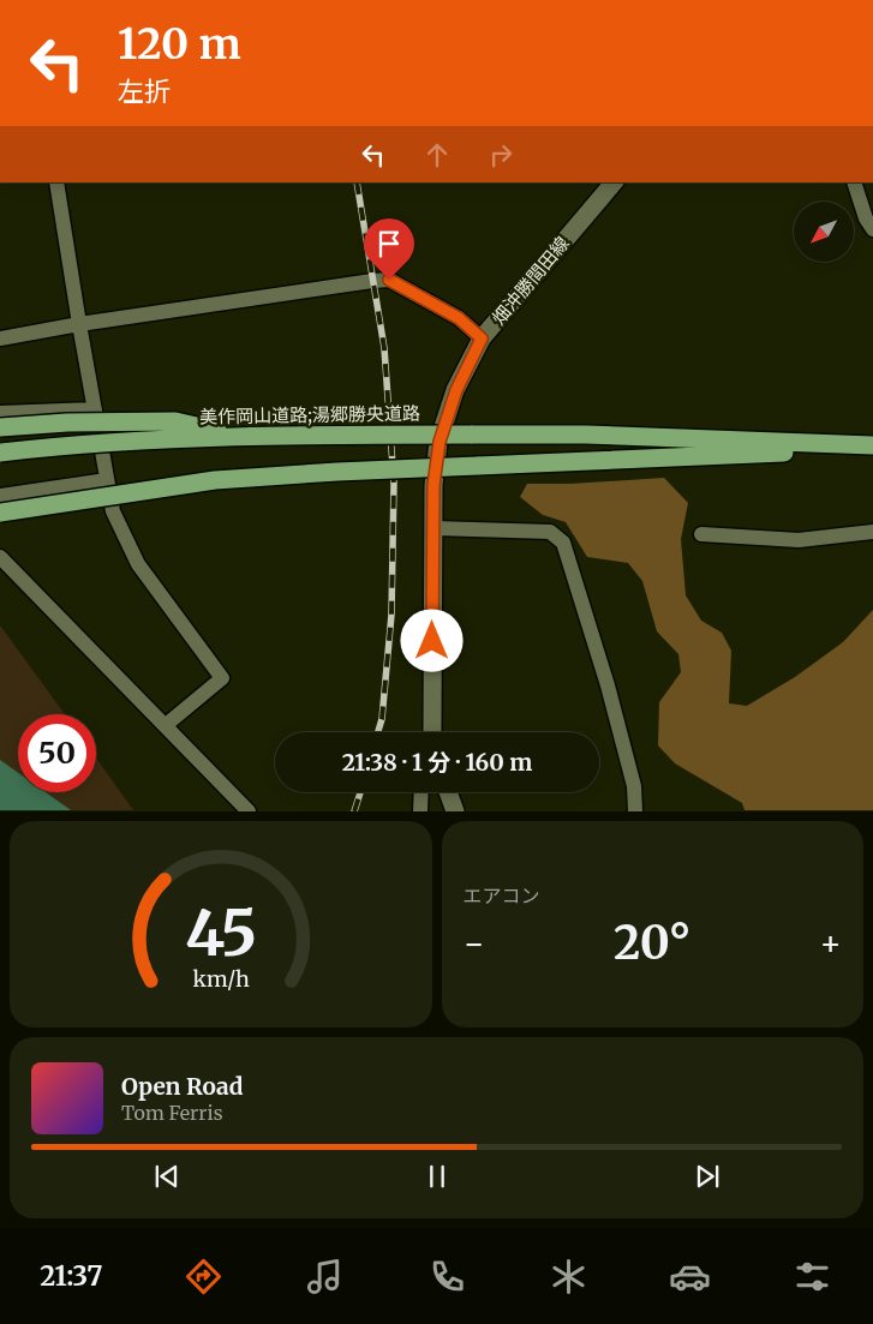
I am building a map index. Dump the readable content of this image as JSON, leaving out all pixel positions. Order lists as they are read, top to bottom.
{
  "streets": {
    "highway": ["美作岡山道路;湯郷勝央道路"],
    "main road": ["畑沖勝間田線"]
  },
  "north": "bottom left",
  "page": {
    "turn": ["120 m", "左折"],
    "limit": "50",
    "trip": "21:38 · 1 分 · 160 m",
    "tile": "エアコン",
    "heat": ["−", "20°", "+"],
    "song": ["Open Road", "Tom Ferris"],
    "tabs": "21:37",
    "gauge": ["45", "km/h"]
  }
}
